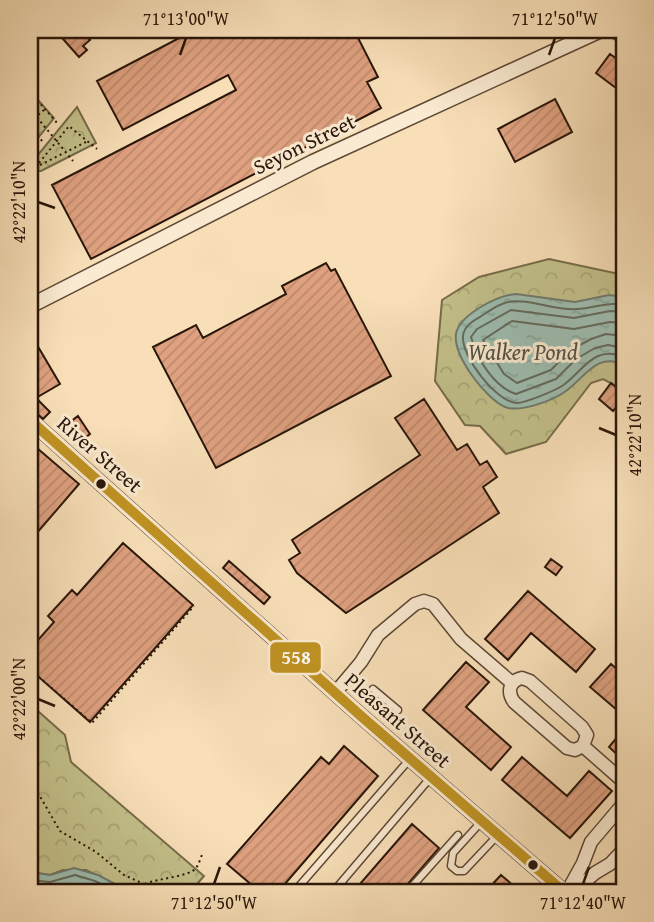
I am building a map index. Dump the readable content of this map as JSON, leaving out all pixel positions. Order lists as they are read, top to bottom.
{
  "streets": {
    "street": ["Seyon Street", "River Street", "Pleasant Street"]
  },
  "crossings": [
    ["River Street", "Pleasant Street"]
  ],
  "water": ["Walker Pond"],
  "lines": ["transit line 558"],
  "coordinates": [
    "71°13'00\"W",
    "71°12'50\"W",
    "42°22'10\"N",
    "42°22'00\"N",
    "71°12'40\"W"
  ]
}
